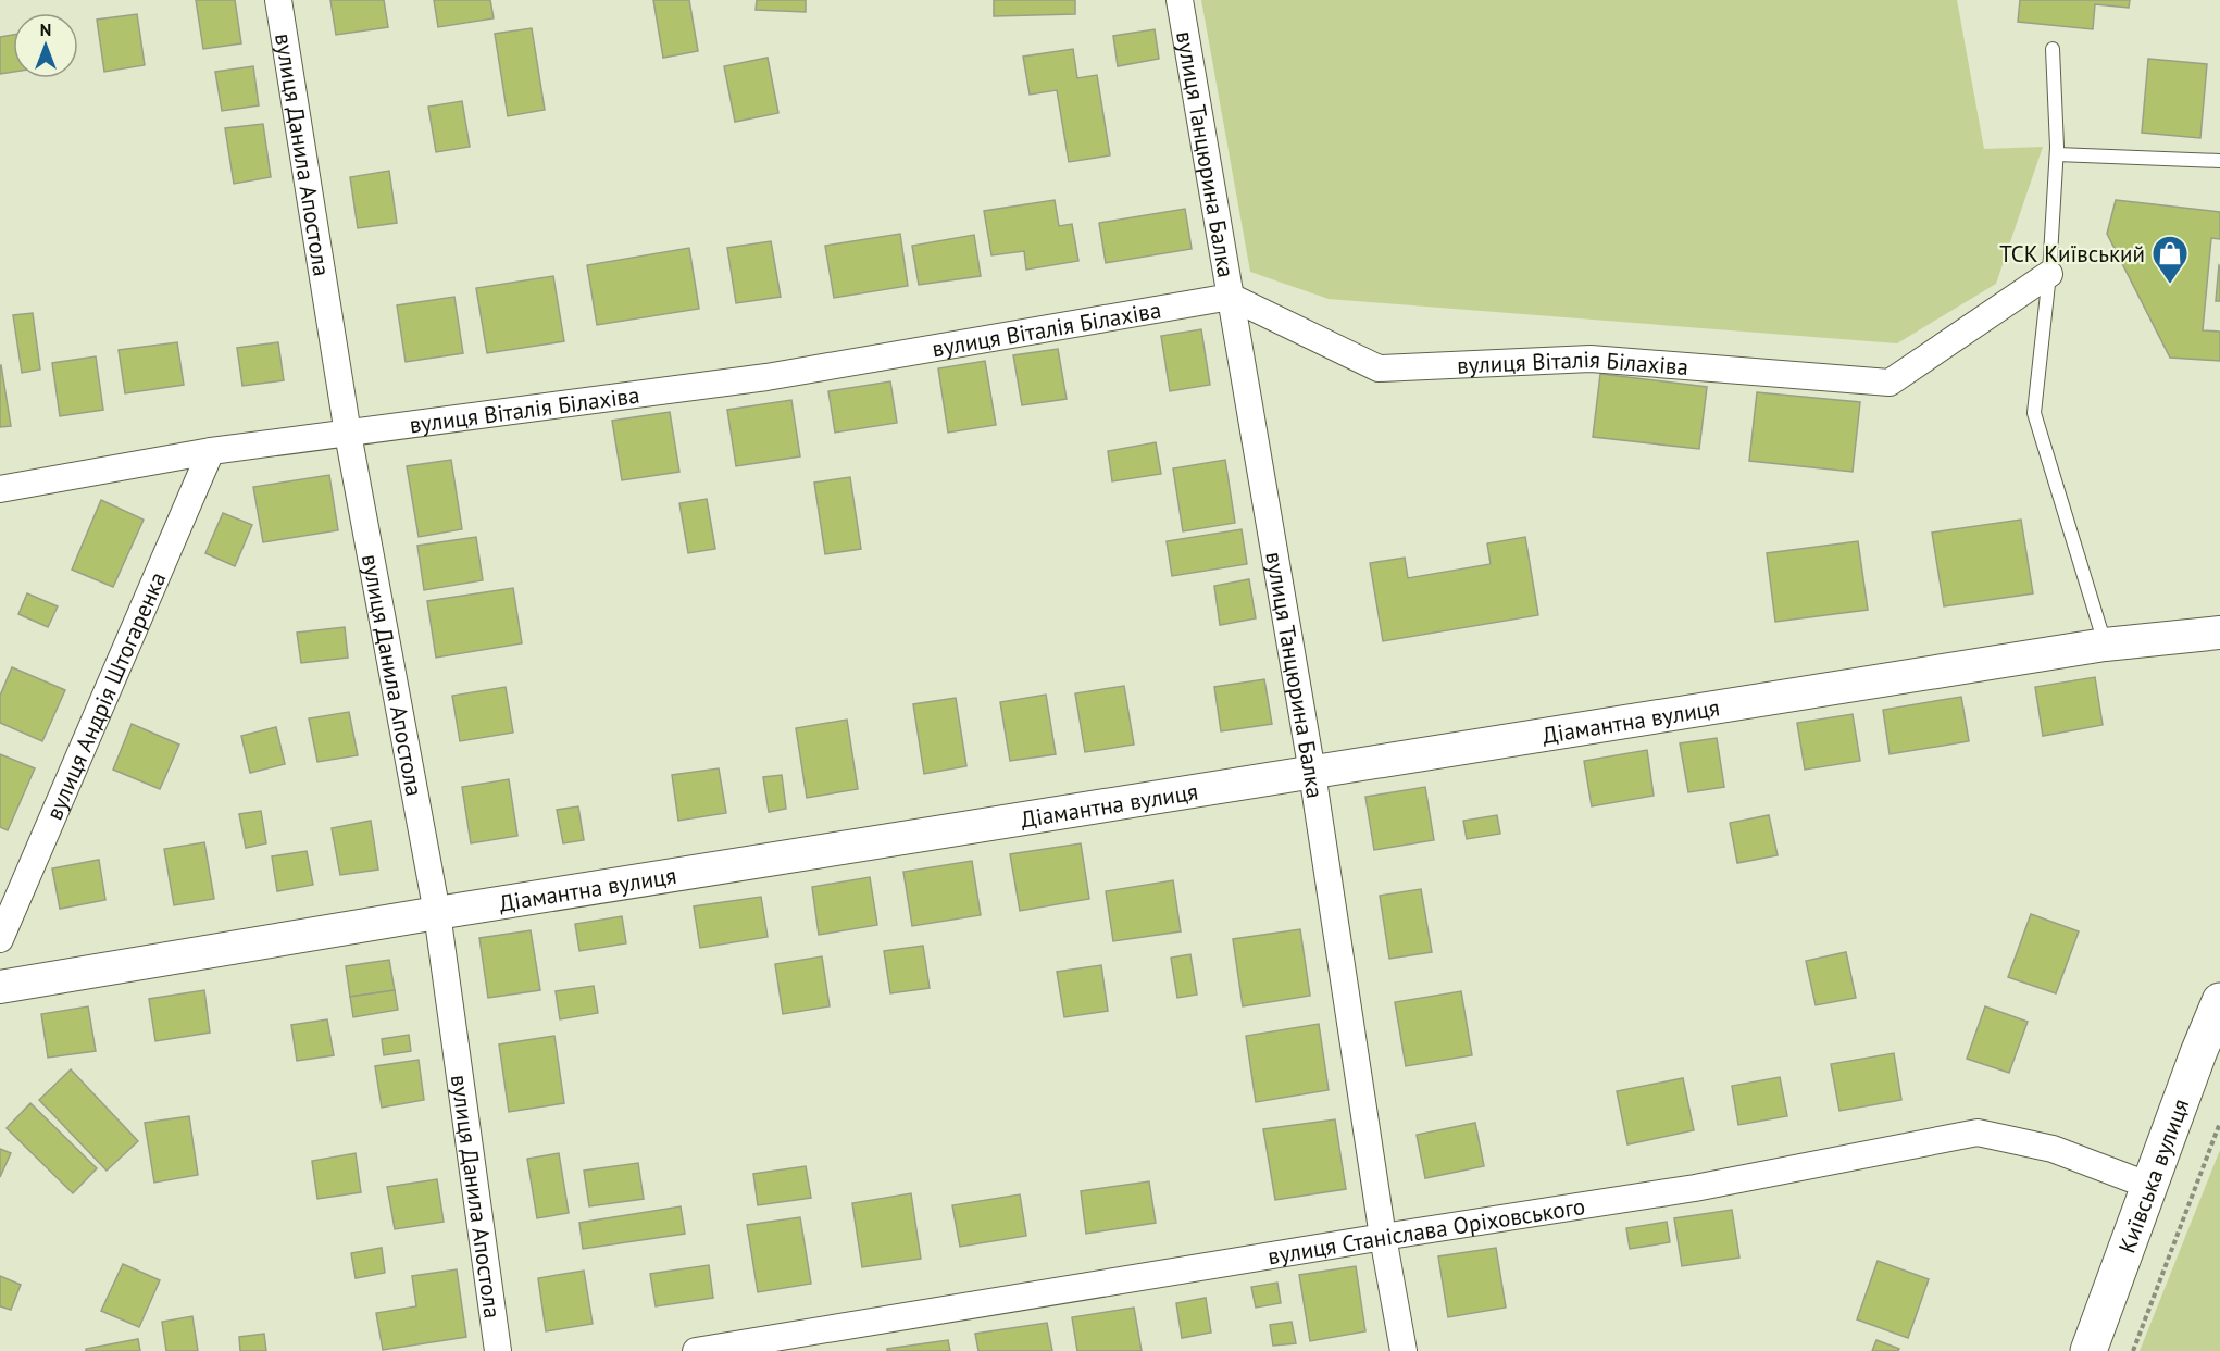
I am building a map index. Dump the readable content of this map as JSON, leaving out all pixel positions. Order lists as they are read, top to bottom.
{
  "streets": {
    "highway": ["Київська вулиця"],
    "street": [
      "вулиця Данила Апостола",
      "вулиця Танцюрина Балка",
      "вулиця Віталія Білахіва",
      "вулиця Андрія Штогаренка",
      "Діамантна вулиця",
      "вулиця Станіслава Оріховського"
    ]
  },
  "crossings": [
    ["вулиця Данила Апостола", "вулиця Віталія Білахіва"],
    ["вулиця Данила Апостола", "Діамантна вулиця"],
    ["вулиця Танцюрина Балка", "вулиця Віталія Білахіва"],
    ["вулиця Танцюрина Балка", "Діамантна вулиця"],
    ["вулиця Танцюрина Балка", "вулиця Станіслава Оріховського"],
    ["вулиця Віталія Білахіва", "вулиця Андрія Штогаренка"],
    ["Київська вулиця", "вулиця Станіслава Оріховського"]
  ],
  "places": {
    "shop": ["ТСК Київський"]
  },
  "north": "top"
}
